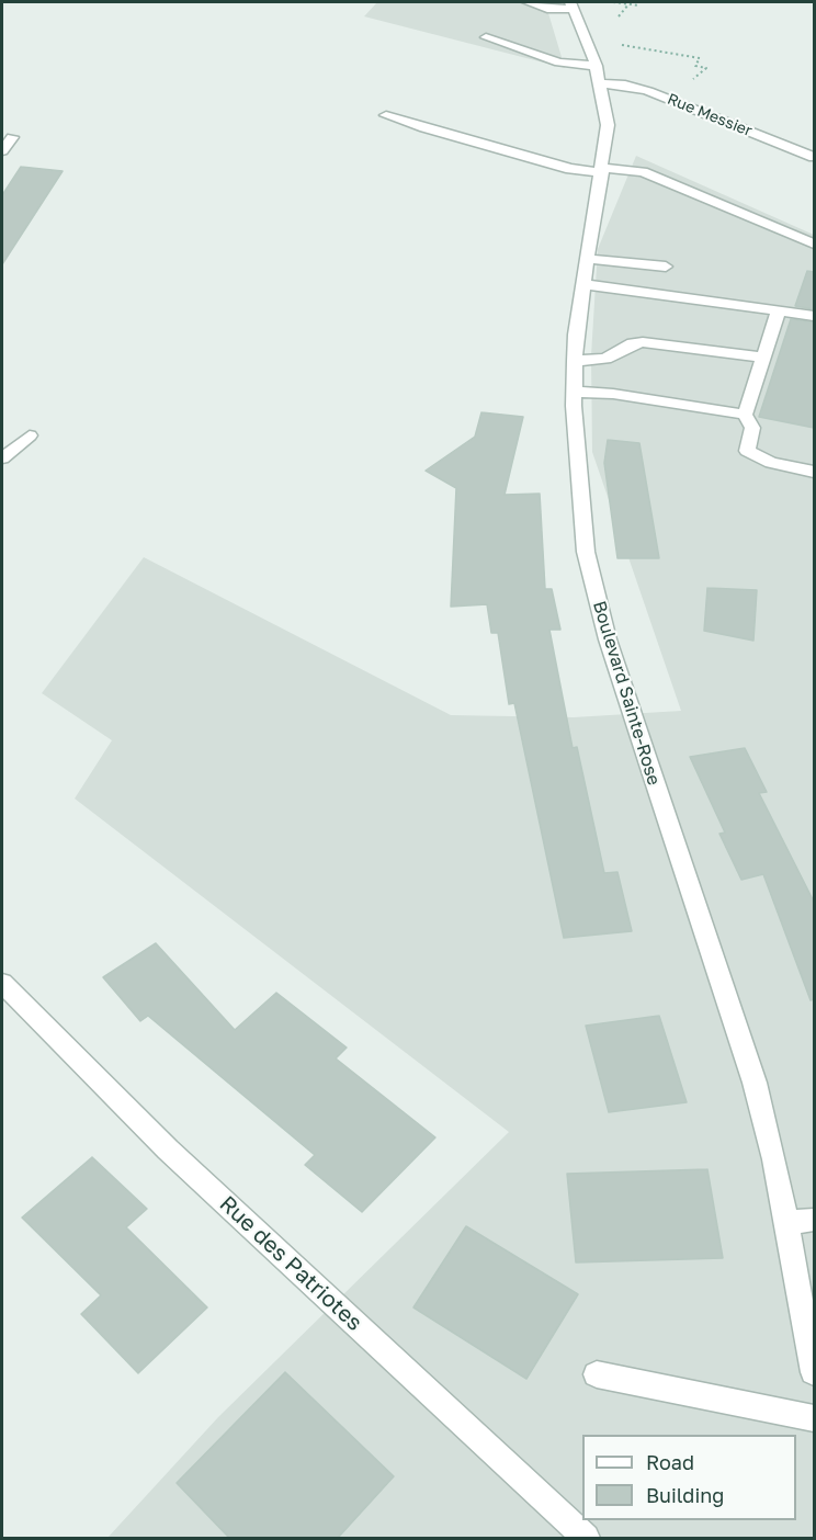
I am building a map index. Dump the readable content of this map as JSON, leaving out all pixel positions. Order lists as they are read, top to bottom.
{
  "streets": {
    "street": ["Rue Messier", "Boulevard Sainte-Rose", "Rue des Patriotes"]
  },
  "crossings": [
    ["Rue Messier", "Boulevard Sainte-Rose"]
  ],
  "legend": ["Road", "Building"]
}
